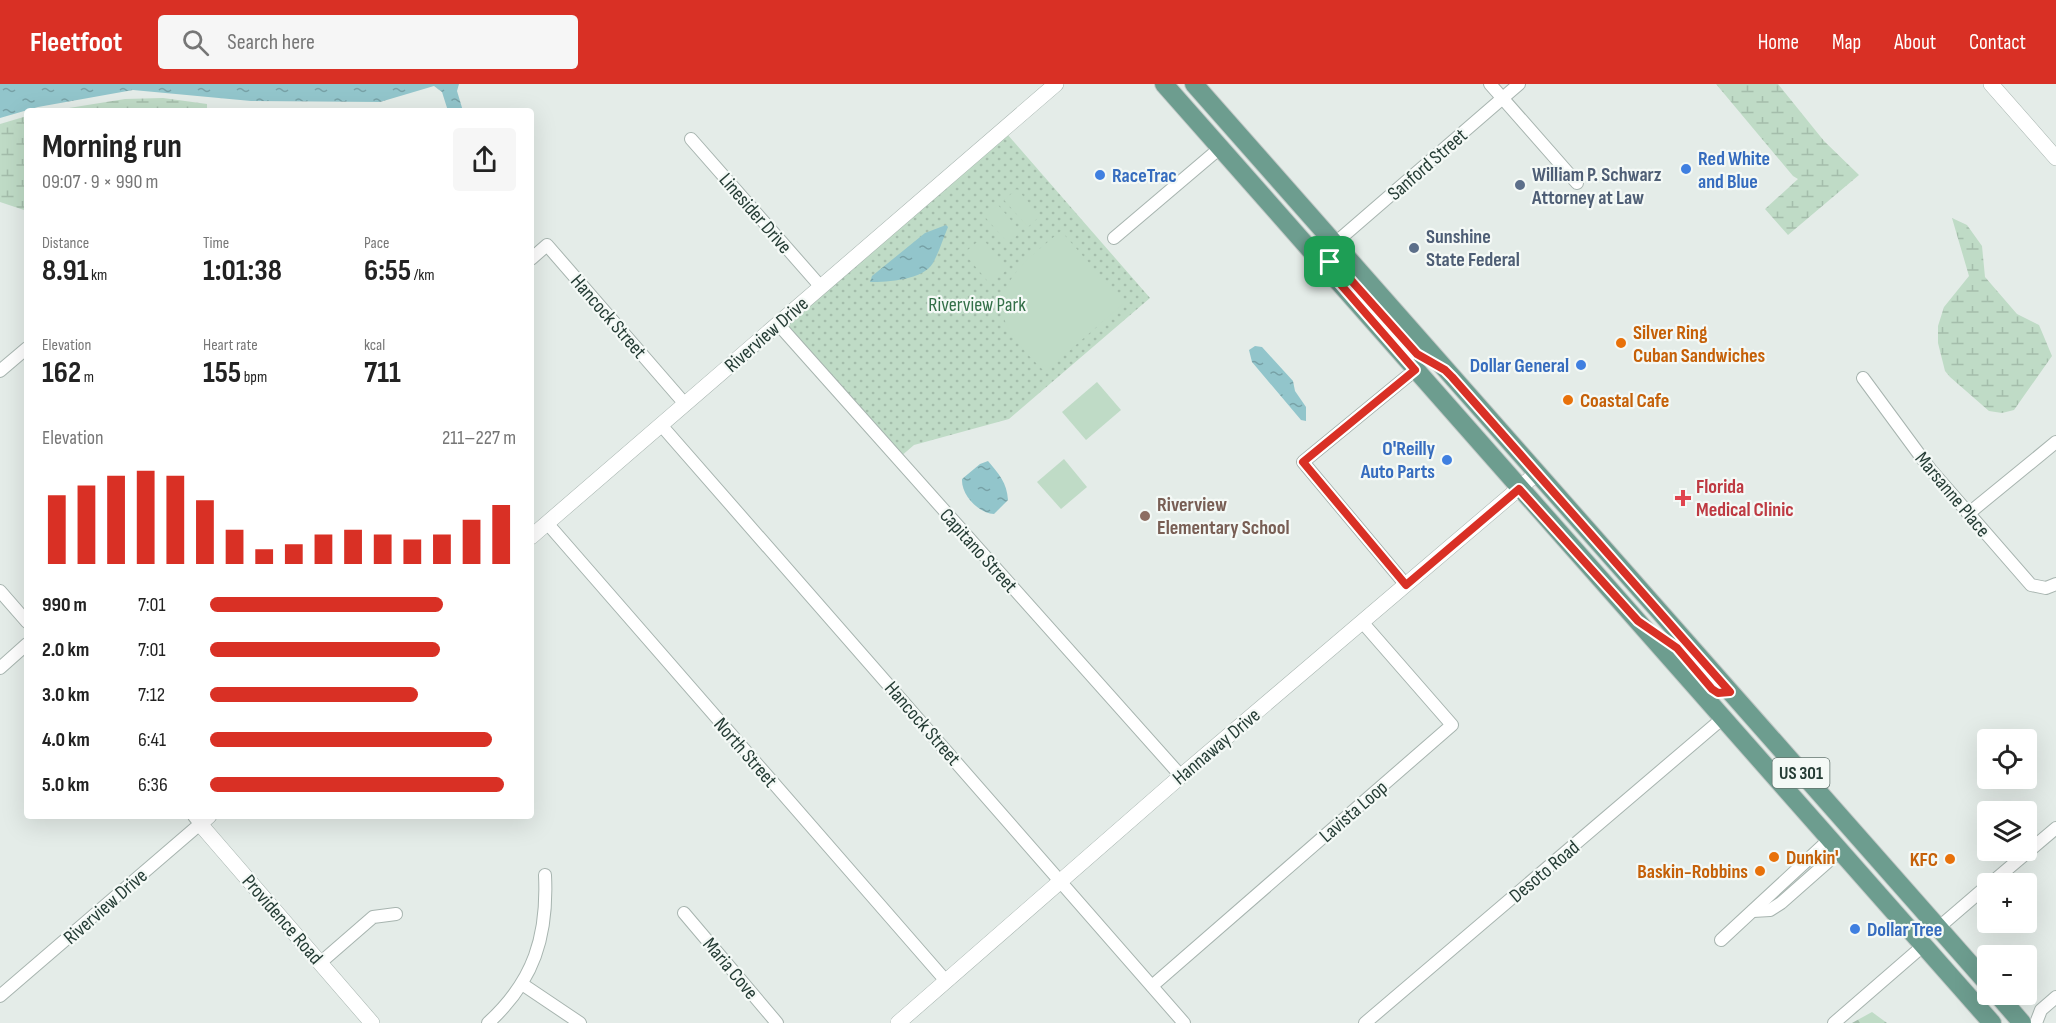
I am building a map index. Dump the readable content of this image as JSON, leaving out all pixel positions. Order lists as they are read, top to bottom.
{
  "streets": {
    "main road": ["US 301"],
    "street": [
      "Sanford Street",
      "Linesider Drive",
      "Hancock Street",
      "Riverview Drive",
      "Marsanne Place",
      "Capitano Street",
      "Hannaway Drive",
      "North Street",
      "Lavista Loop",
      "Desoto Road",
      "Providence Road",
      "Maria Cove"
    ]
  },
  "crossings": [
    ["Sanford Street", "US 301"],
    ["Linesider Drive", "Riverview Drive"],
    ["Hancock Street", "Riverview Drive"],
    ["Hancock Street", "Hannaway Drive"],
    ["Hancock Street", "Lavista Loop"],
    ["Riverview Drive", "Capitano Street"],
    ["Riverview Drive", "North Street"],
    ["Riverview Drive", "Providence Road"],
    ["Capitano Street", "Hannaway Drive"],
    ["Hannaway Drive", "North Street"],
    ["Hannaway Drive", "US 301"],
    ["Hannaway Drive", "Lavista Loop"],
    ["US 301", "Desoto Road"]
  ],
  "parks": ["Riverview Park"],
  "places": {
    "other": [
      "Red White and Blue",
      "RaceTrac",
      "William P. Schwarz Attorney at Law",
      "Sunshine State Federal",
      "Silver Ring Cuban Sandwiches",
      "Dollar General",
      "Coastal Cafe",
      "O'Reilly Auto Parts",
      "Riverview Elementary School",
      "Dunkin'",
      "KFC",
      "Baskin-Robbins",
      "Dollar Tree"
    ],
    "health": ["Florida Medical Clinic"]
  },
  "page": {
    "header": "Fleetfoot",
    "search": "Search here",
    "nav": [
      "Home",
      "Map",
      "About",
      "Contact"
    ],
    "heading": ["Morning run", "09:07 · 9 × 990 m"],
    "stats": [
      ["Distance", "8.91 km"],
      ["Time", "1:01:38"],
      ["Pace", "6:55 /km"],
      ["Elevation", "162 m"],
      ["Heart rate", "155 bpm"],
      ["kcal", "711"]
    ],
    "chart": ["Elevation", "211–227 m"],
    "list": [
      {
        "name": "990 m",
        "note": "7:01"
      },
      {
        "name": "2.0 km",
        "note": "7:01"
      },
      {
        "name": "3.0 km",
        "note": "7:12"
      },
      {
        "name": "4.0 km",
        "note": "6:41"
      },
      {
        "name": "5.0 km",
        "note": "6:36"
      }
    ],
    "map_buttons": ["+", "−"]
  }
}
